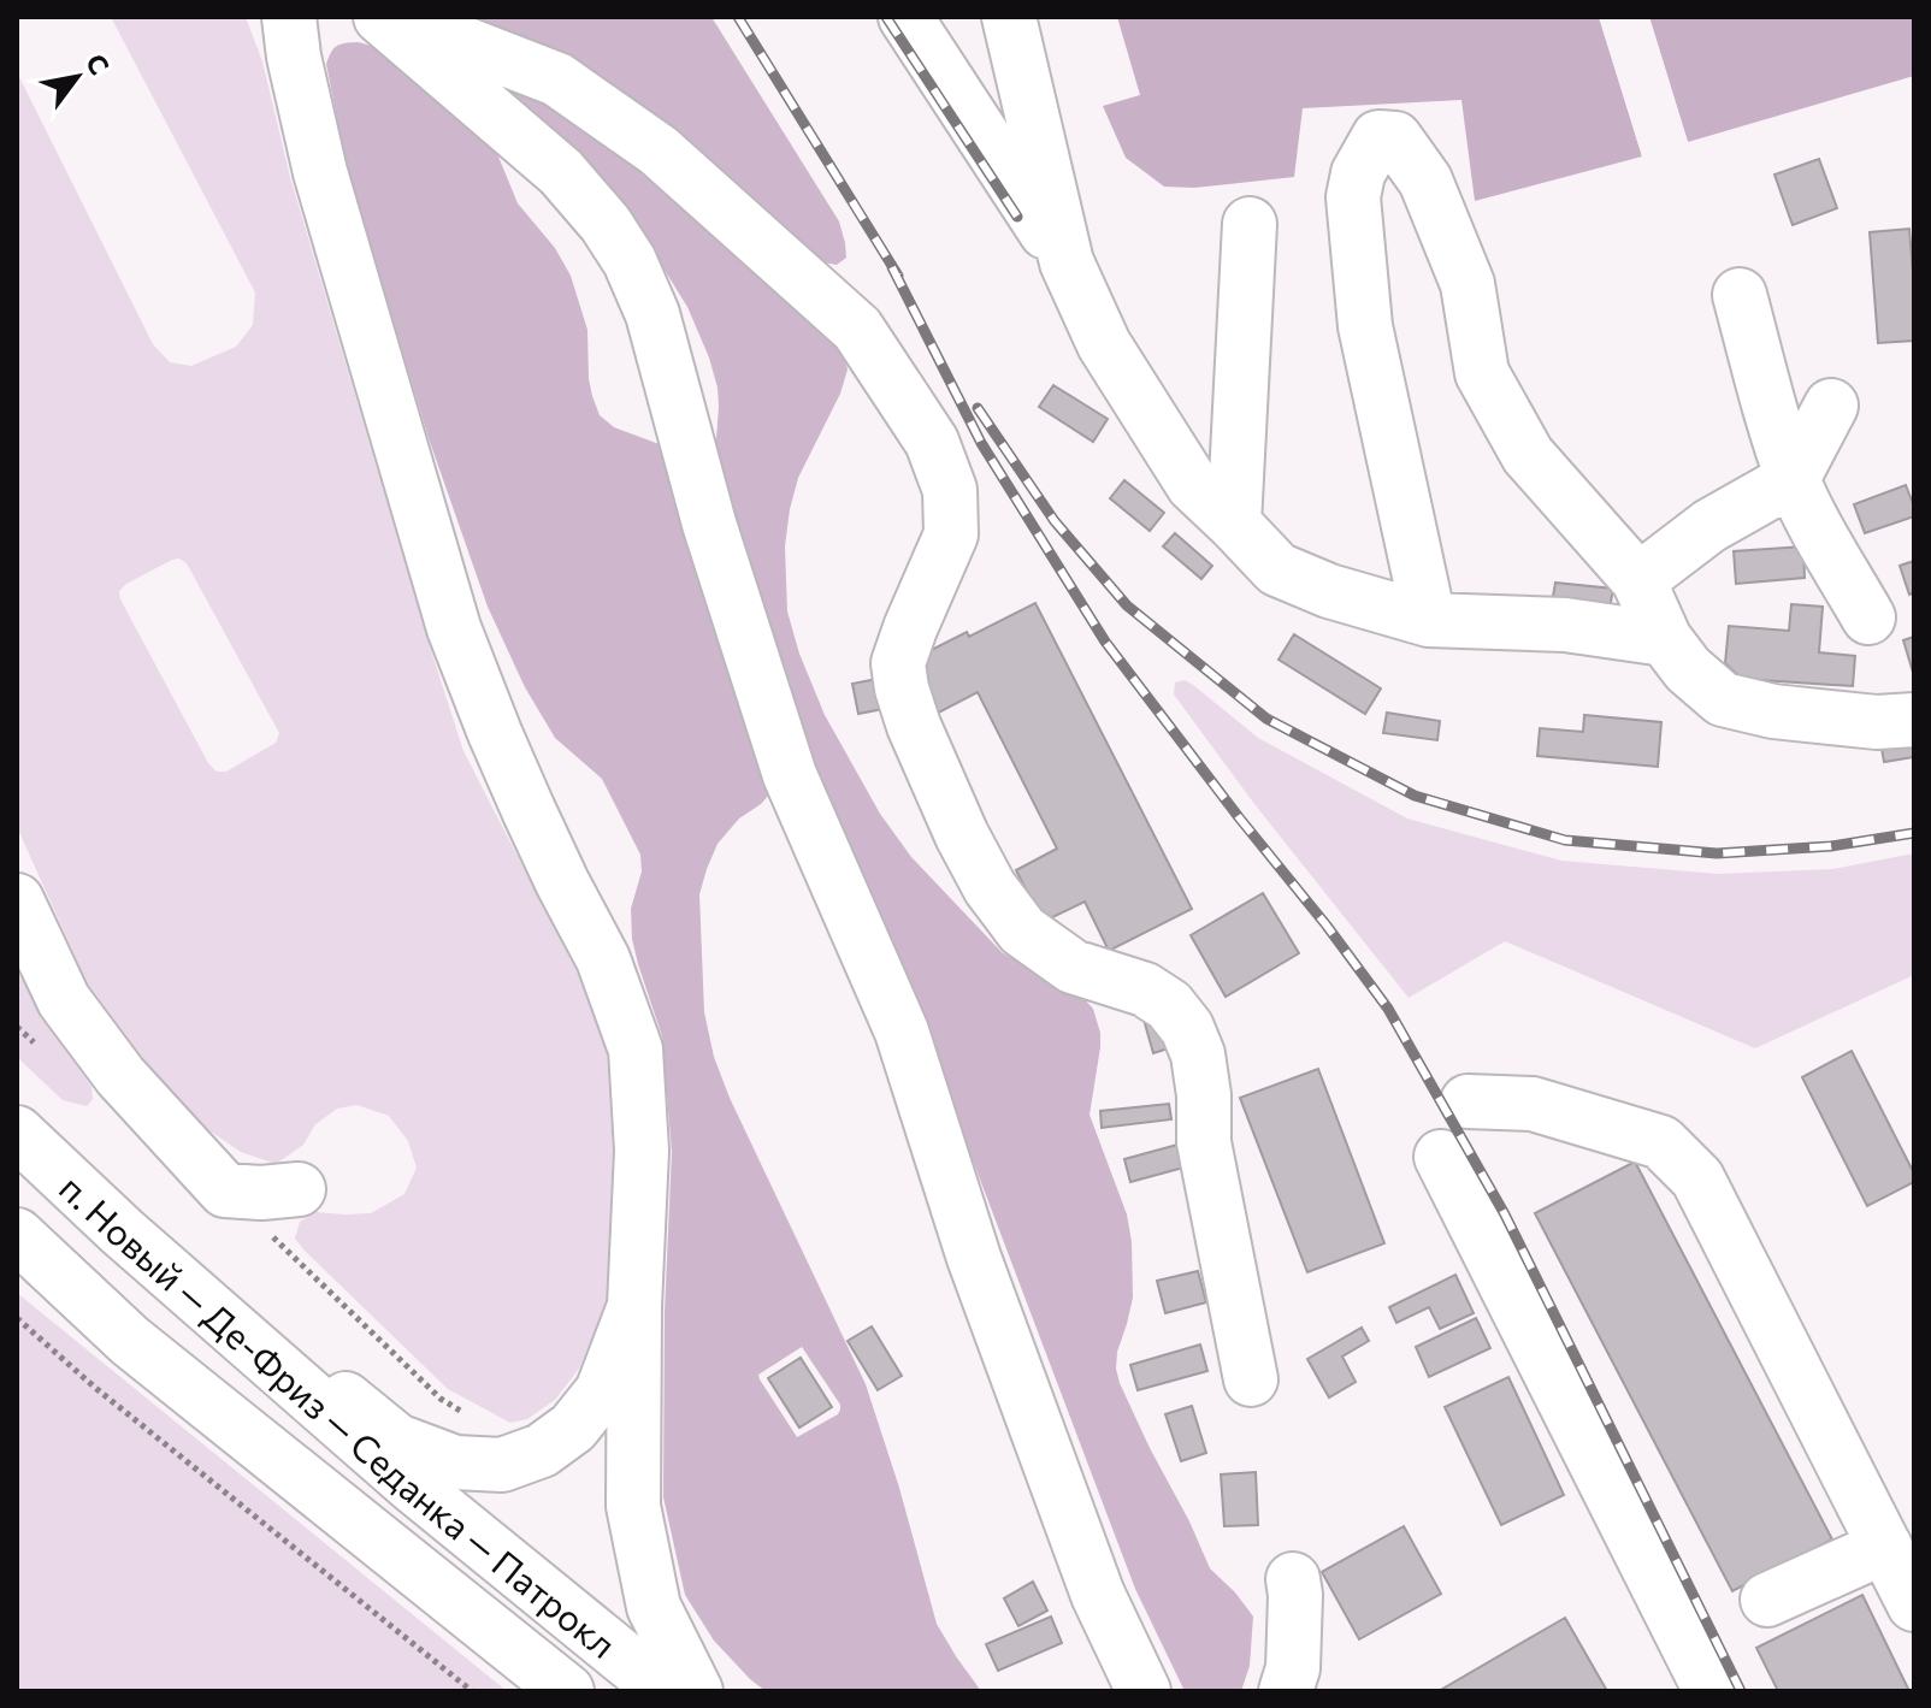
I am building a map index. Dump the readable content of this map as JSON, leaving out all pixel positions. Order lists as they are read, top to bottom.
{
  "streets": {
    "main road": ["п. Новый — Де-Фриз — Седанка — Патрокл"]
  },
  "north": "top right"
}
